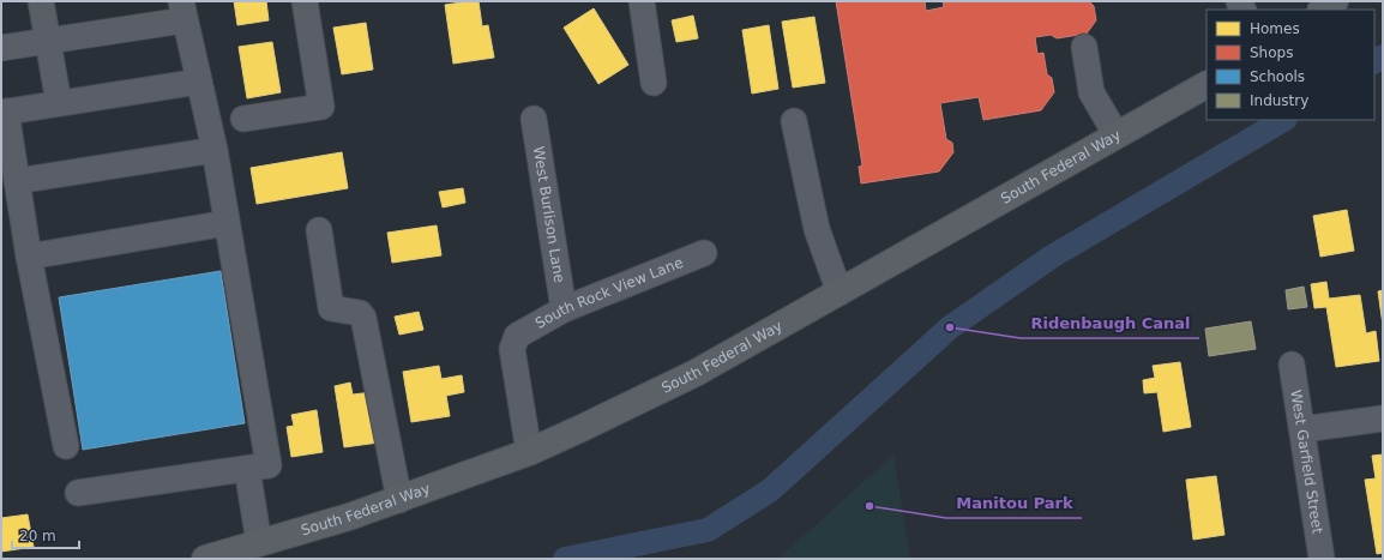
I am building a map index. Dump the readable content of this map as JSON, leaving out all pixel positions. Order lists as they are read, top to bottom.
{
  "streets": {
    "main road": ["South Federal Way"],
    "street": ["West Burlison Lane", "South Rock View Lane", "West Garfield Street"]
  },
  "crossings": [
    ["South Federal Way", "South Rock View Lane"],
    ["West Burlison Lane", "South Rock View Lane"]
  ],
  "places": ["Ridenbaugh Canal", "Manitou Park"],
  "legend": [
    "Homes",
    "Shops",
    "Schools",
    "Industry"
  ],
  "scale_bar": "20 m"
}
